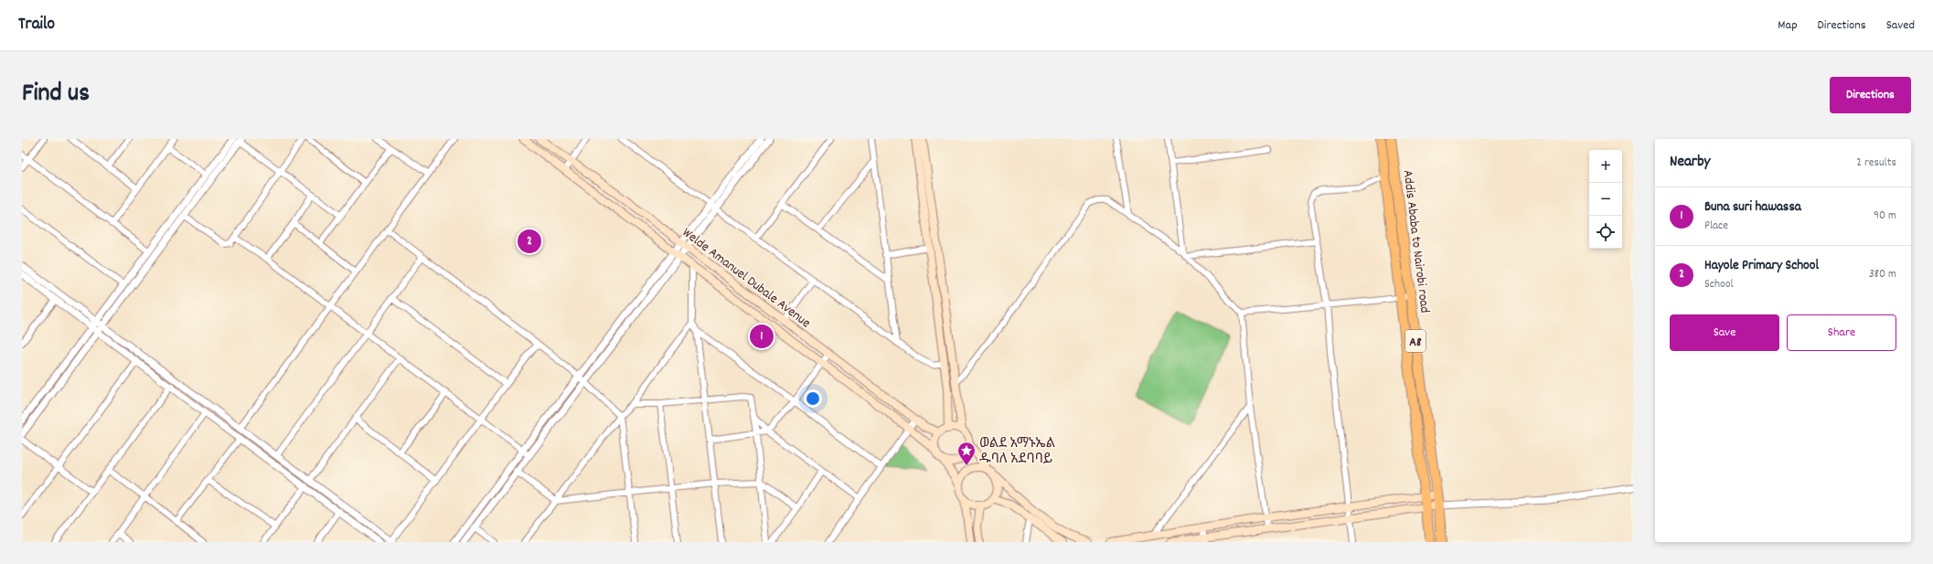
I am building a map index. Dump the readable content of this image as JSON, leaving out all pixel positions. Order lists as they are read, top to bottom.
{
  "streets": {
    "highway": ["Addis Ababa to Nairobi road", "A8"],
    "main road": ["Welde Amanuel Dubale Avenue"]
  },
  "places": {
    "place": ["ወልደ አማኑኤል ዱባለ አደባባይ"]
  },
  "page": {
    "header": "Trailo",
    "nav": ["Map", "Directions", "Saved"],
    "title": "Find us",
    "buttons": [
      "Directions",
      ["Save", "Share"]
    ],
    "heading": ["Nearby", "2 results"],
    "map_buttons": ["+", "−"],
    "list": [
      {
        "mark": "1",
        "name": "Buna suri hawassa",
        "note": "Place",
        "value": "90 m"
      },
      {
        "mark": "2",
        "name": "Hayole Primary School",
        "note": "School",
        "value": "380 m"
      }
    ],
    "pins": ["2", "1"]
  }
}
